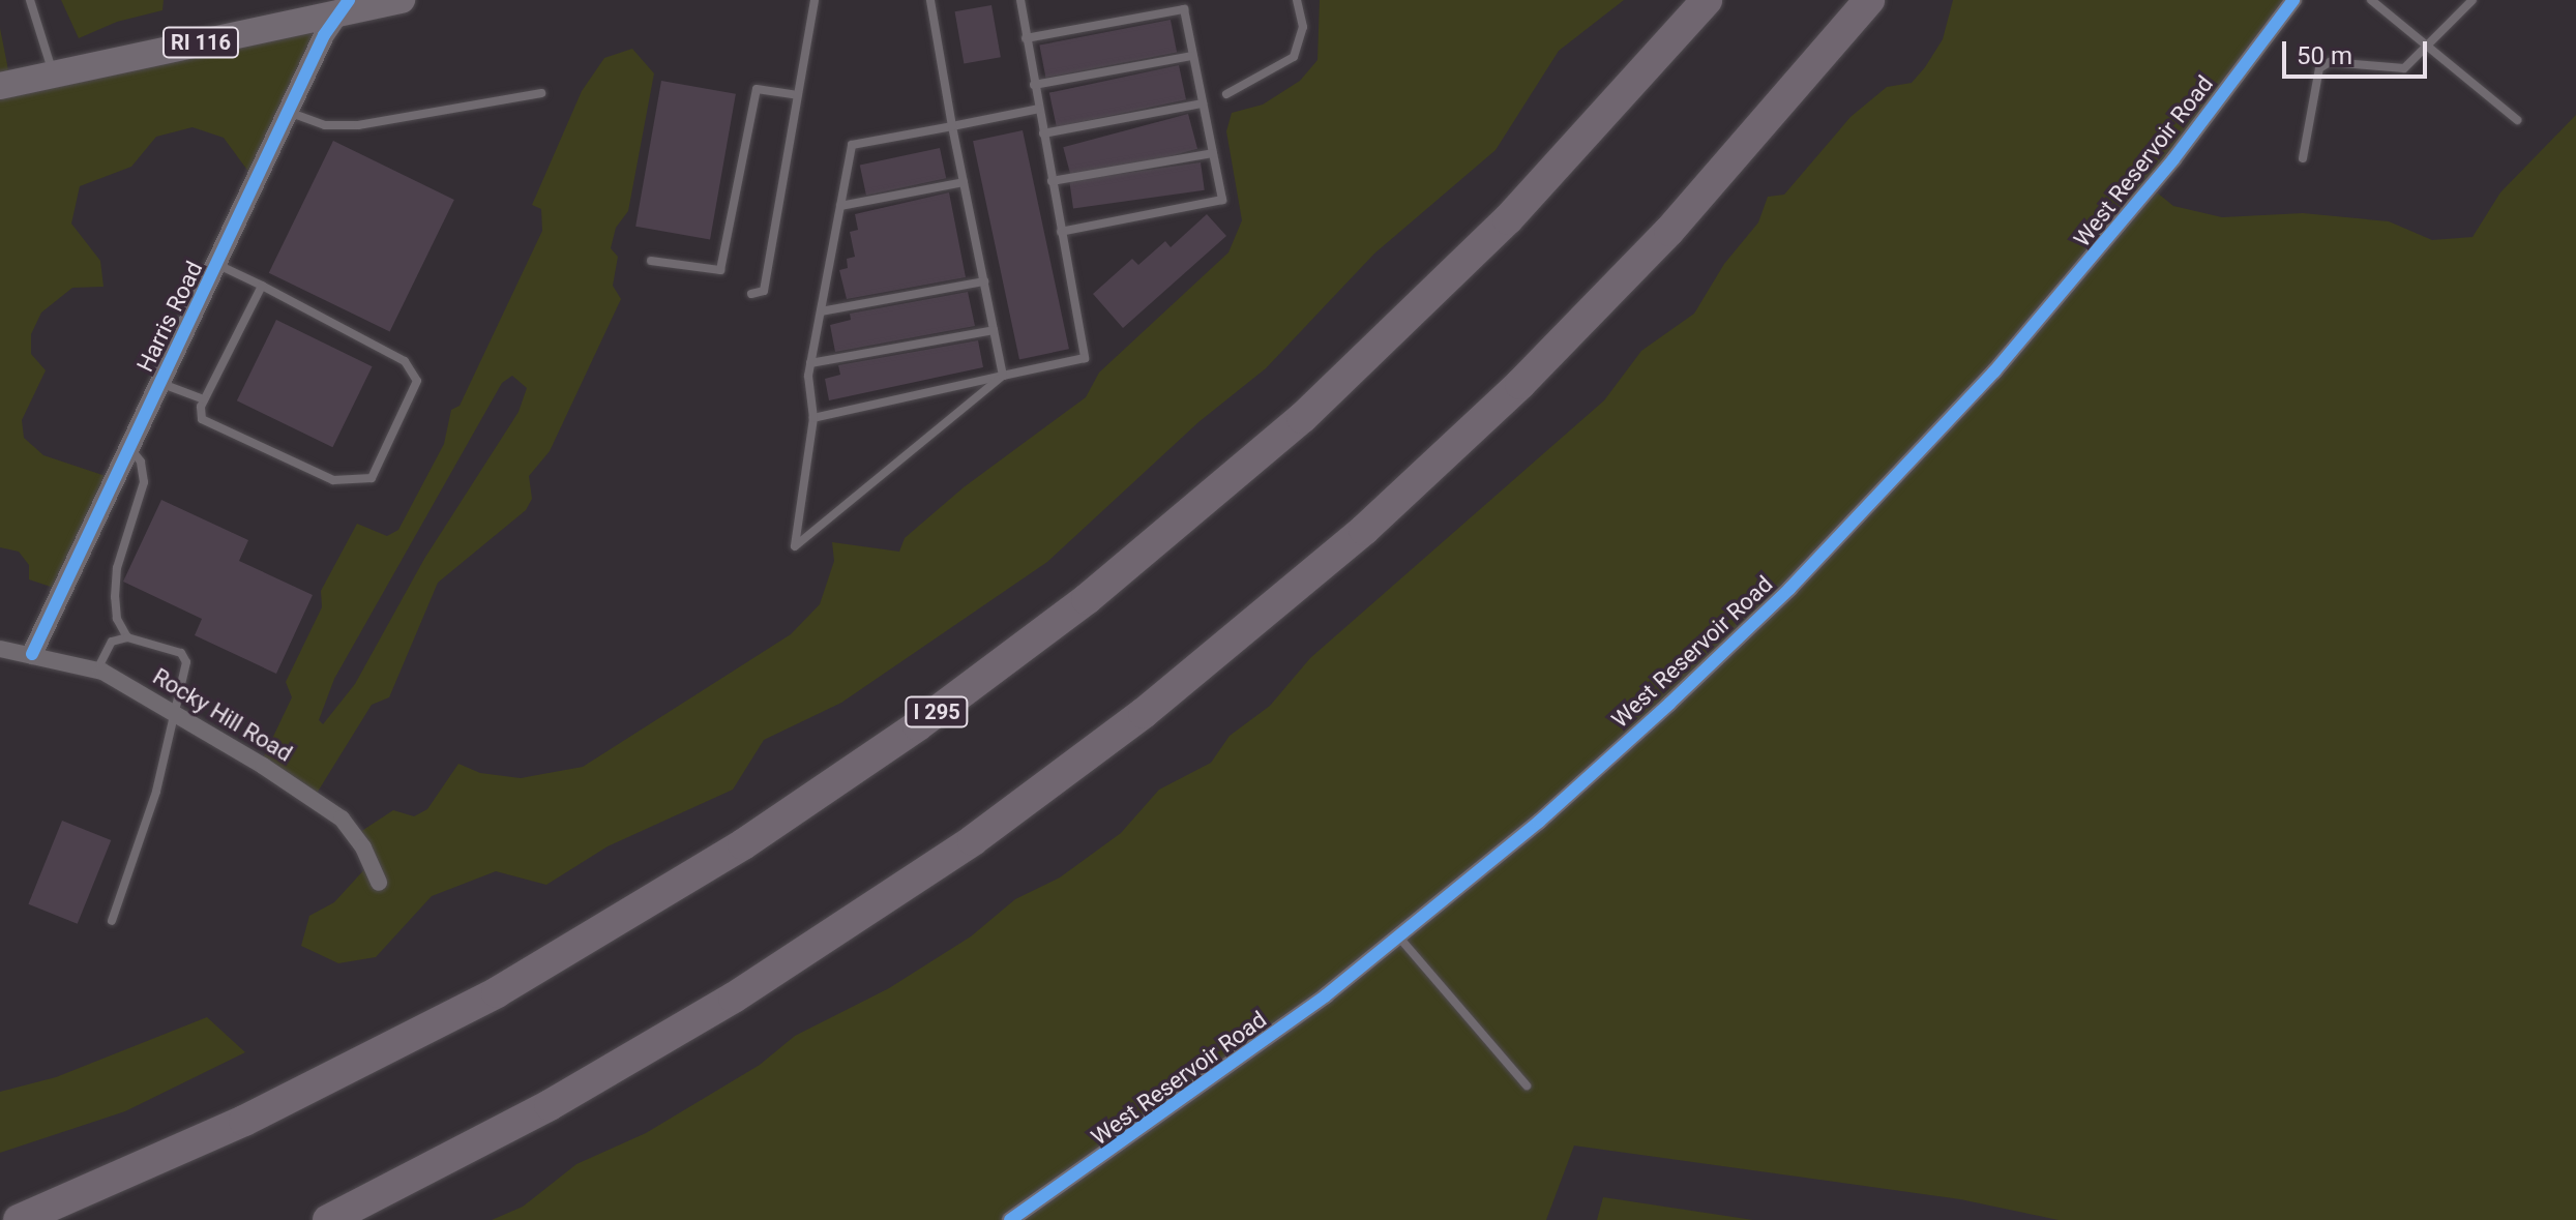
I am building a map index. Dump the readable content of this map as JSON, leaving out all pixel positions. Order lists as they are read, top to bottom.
{
  "streets": {
    "highway": ["I 295"],
    "main road": ["RI 116"],
    "street": ["West Reservoir Road", "Harris Road", "Rocky Hill Road"]
  },
  "crossings": [
    ["RI 116", "Harris Road"],
    ["Harris Road", "Rocky Hill Road"]
  ],
  "scale_bar": "50 m"
}
